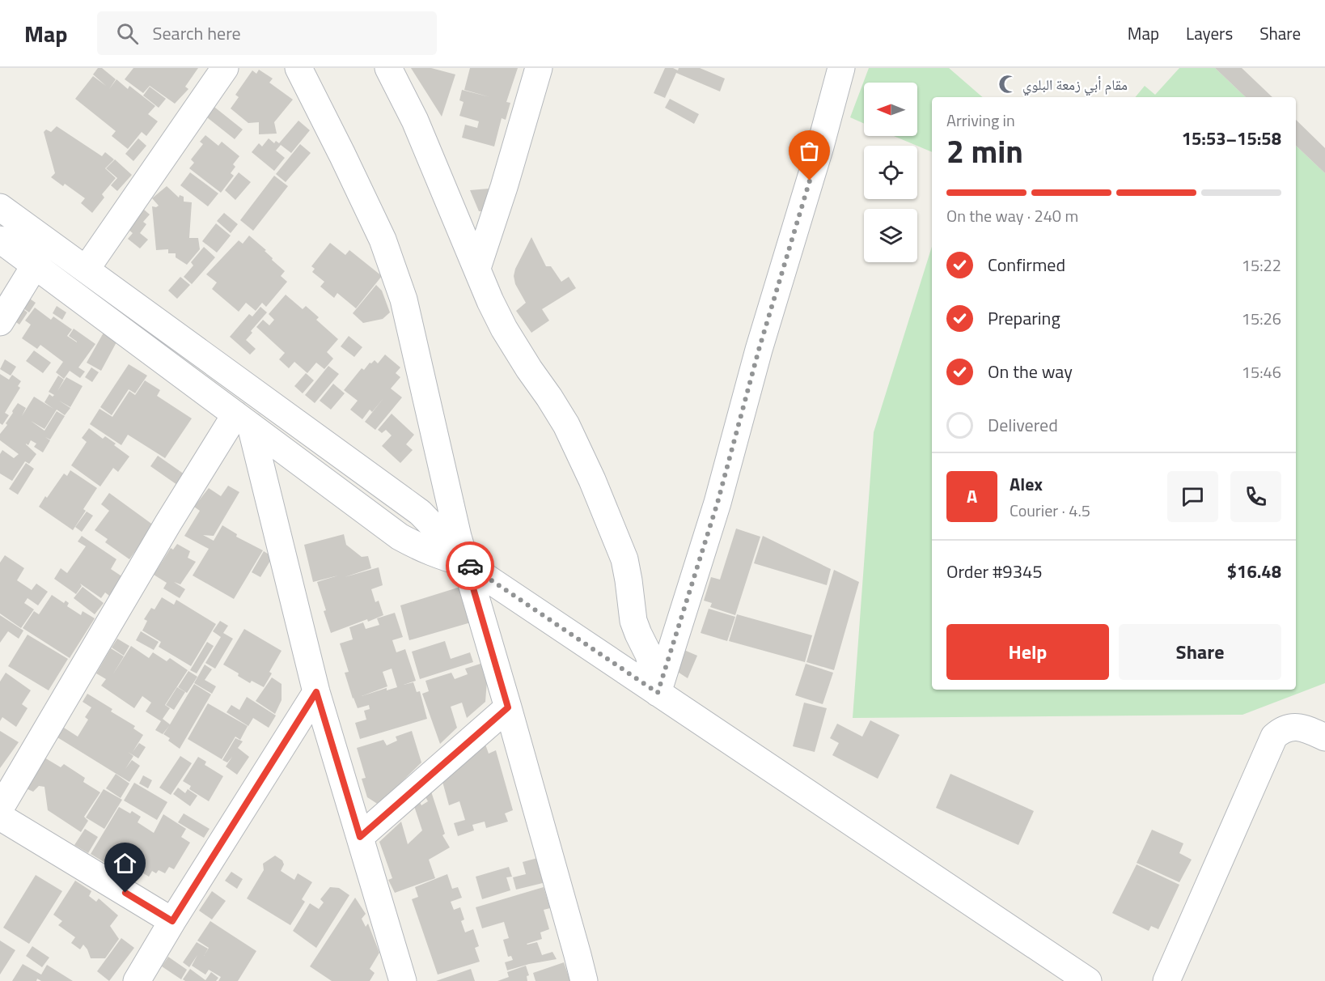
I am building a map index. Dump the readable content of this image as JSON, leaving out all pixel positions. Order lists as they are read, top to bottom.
{
  "places": {
    "mosque": ["مقام أبي زمعة البلوي"]
  },
  "north": "left",
  "page": {
    "header": "Map",
    "search": "Search here",
    "nav": ["Map", "Layers", "Share"],
    "heading": ["2 min", "Arriving in", "15:53–15:58"],
    "panel": [
      "Alex",
      "Courier · 4.5",
      "Order #9345",
      "$16.48"
    ],
    "bar": "On the way · 240 m",
    "list": [
      ["Confirmed", "15:22"],
      ["Preparing", "15:26"],
      ["On the way", "15:46"],
      "Delivered"
    ],
    "round": "A",
    "buttons": ["Help", "Share"]
  }
}
